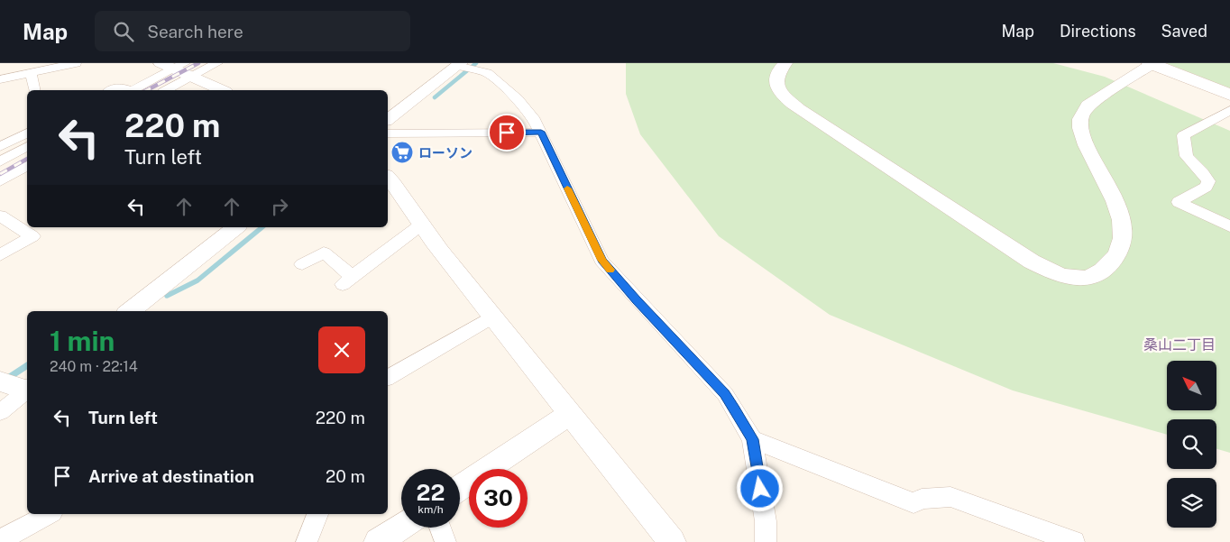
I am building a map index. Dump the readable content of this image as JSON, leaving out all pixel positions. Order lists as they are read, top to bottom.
{
  "districts": ["桑山二丁目"],
  "places": {
    "supermarket": ["ローソン"]
  },
  "north": "top left",
  "page": {
    "header": "Map",
    "search": "Search here",
    "nav": ["Map", "Directions", "Saved"],
    "turn": ["220 m", "Turn left"],
    "heading": ["1 min", "240 m · 22:14"],
    "list": [
      {
        "name": "Turn left",
        "value": "220 m"
      },
      {
        "name": "Arrive at destination",
        "value": "20 m"
      }
    ],
    "speed": "22 km/h",
    "limit": "30"
  }
}
